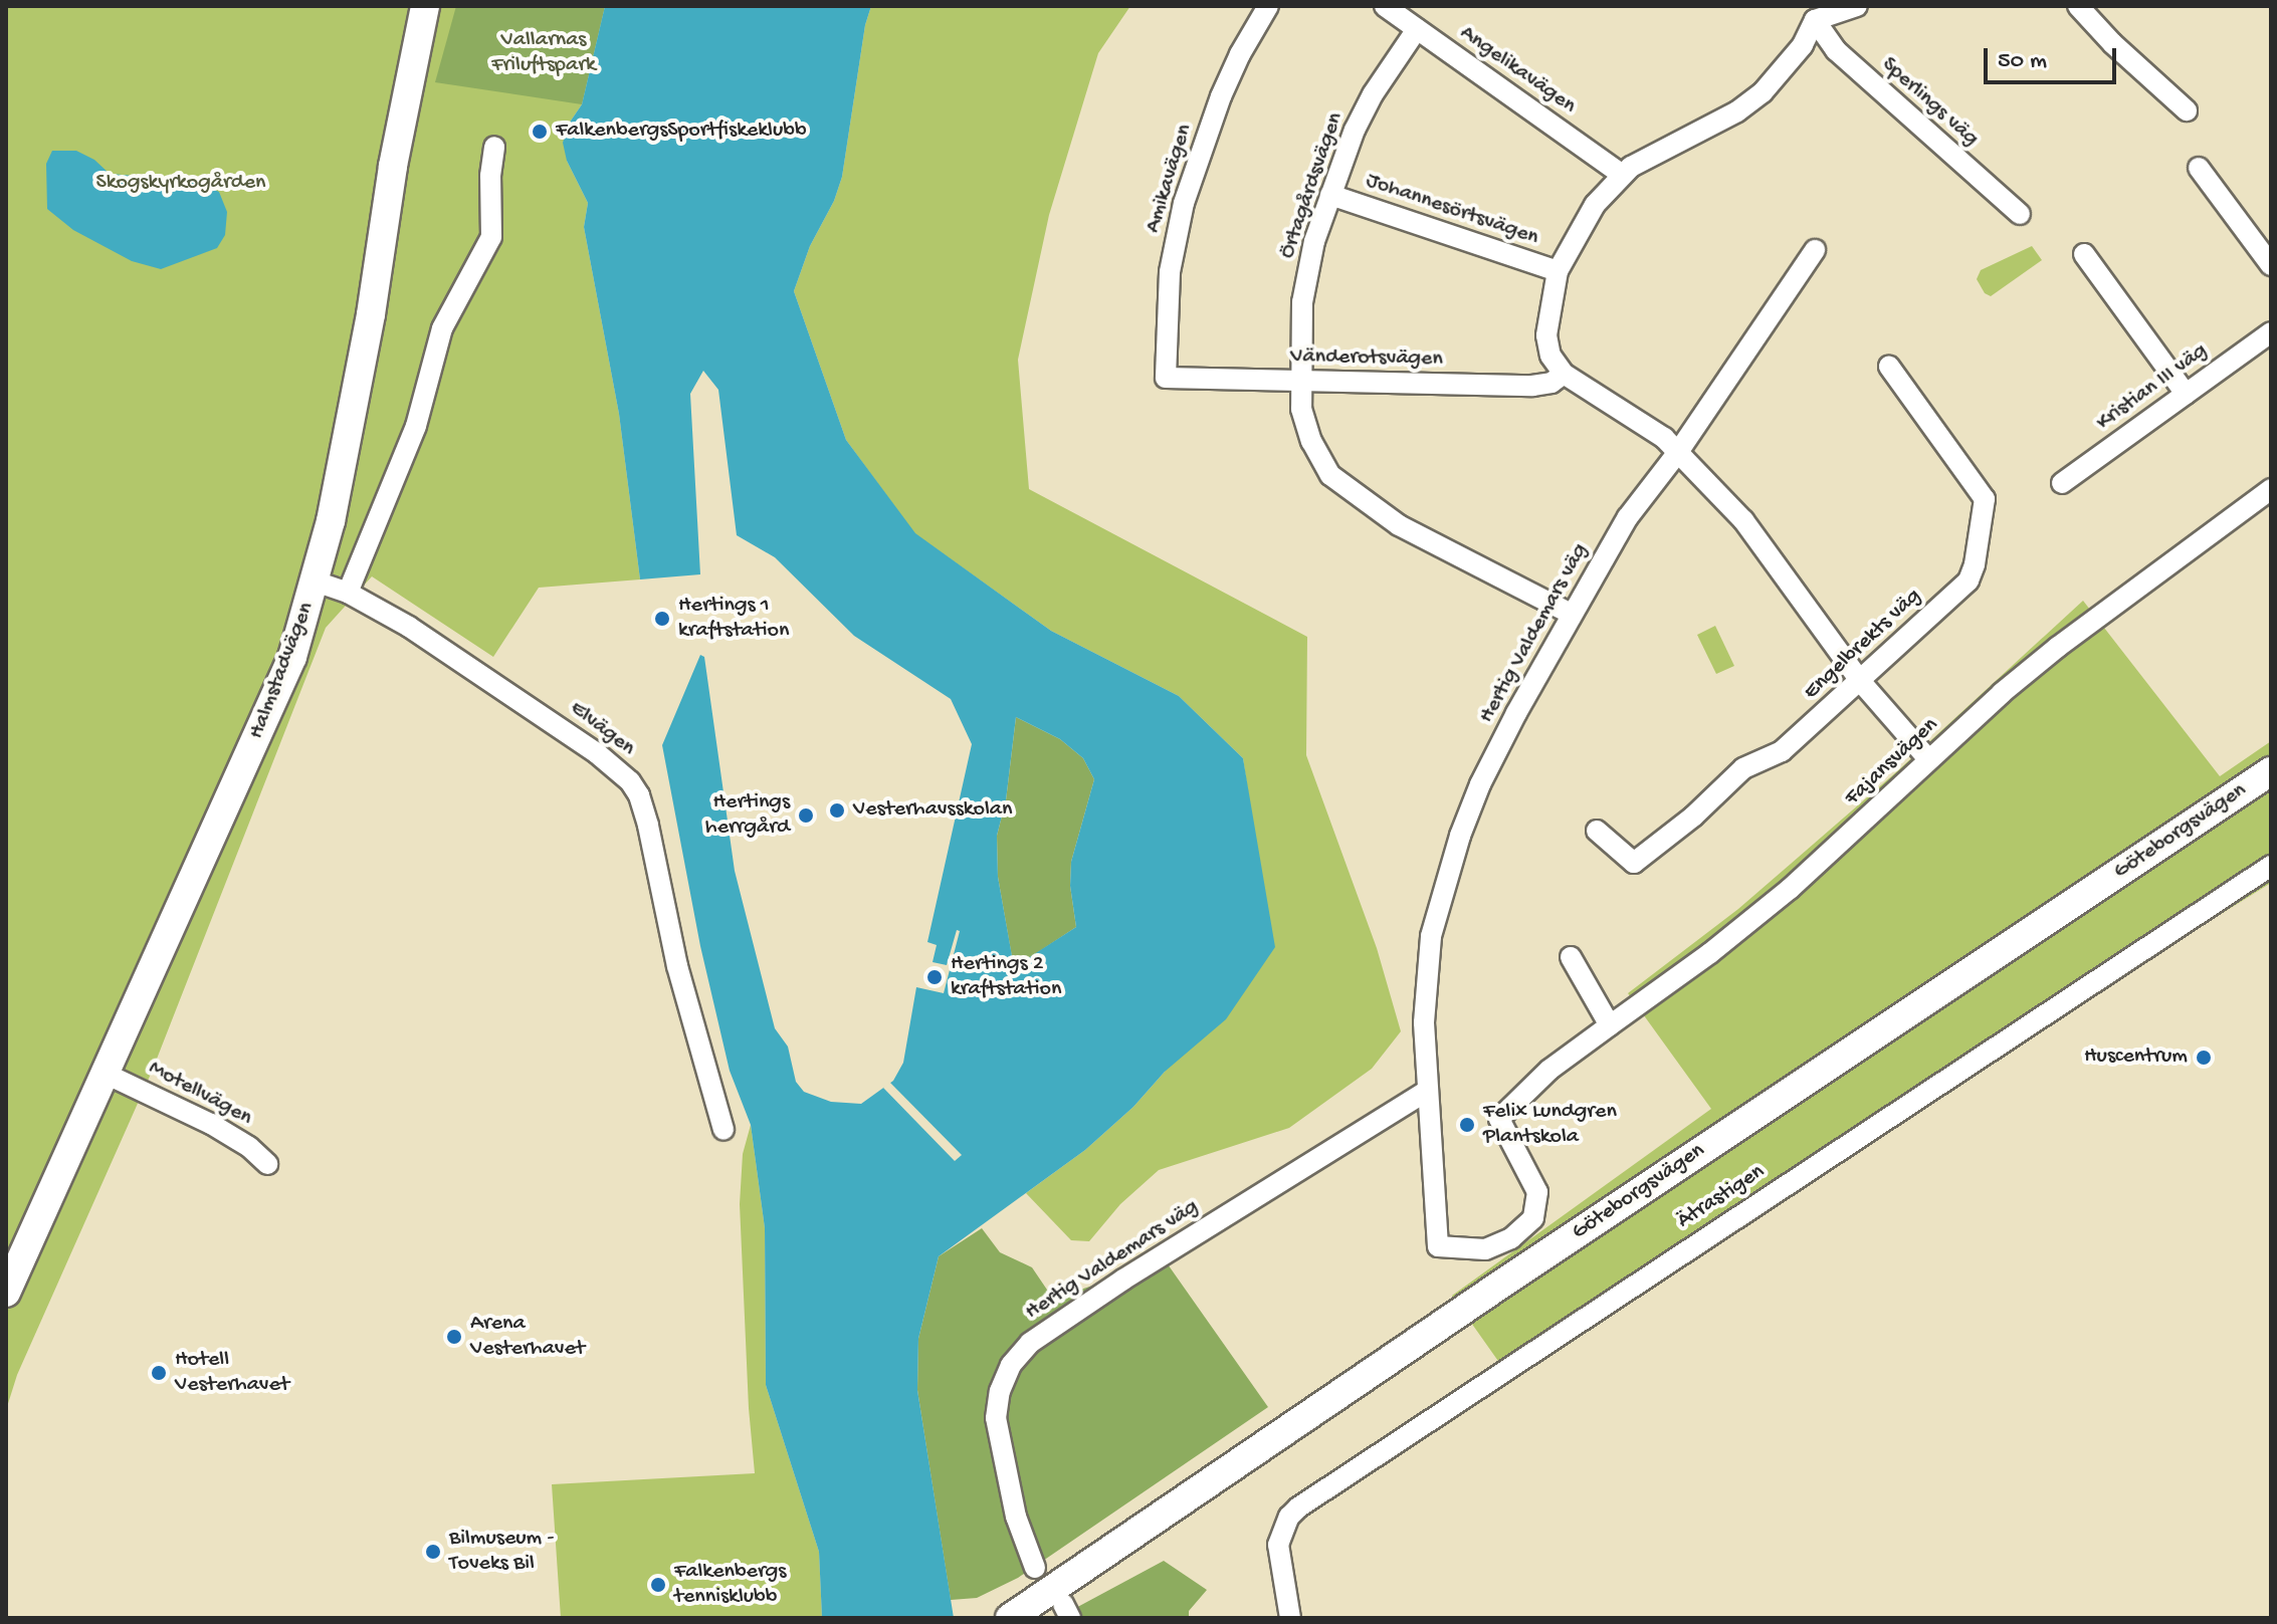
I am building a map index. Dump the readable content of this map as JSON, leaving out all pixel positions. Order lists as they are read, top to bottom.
{
  "streets": {
    "main road": ["Halmstadvägen", "Göteborgsvägen"],
    "street": [
      "Angelikavägen",
      "Sperlings väg",
      "Amikavägen",
      "Örtagårdsvägen",
      "Johannesörtsvägen",
      "Vänderotsvägen",
      "Kristian III väg",
      "Hertig Valdemars väg",
      "Engelbrekts väg",
      "Elvägen",
      "Fajansvägen",
      "Motellvägen",
      "Ätrastigen"
    ]
  },
  "crossings": [
    ["Angelikavägen", "Örtagårdsvägen"],
    ["Amikavägen", "Vänderotsvägen"],
    ["Örtagårdsvägen", "Johannesörtsvägen"],
    ["Örtagårdsvägen", "Vänderotsvägen"],
    ["Örtagårdsvägen", "Hertig Valdemars väg"],
    ["Hertig Valdemars väg", "Fajansvägen"],
    ["Halmstadvägen", "Elvägen"],
    ["Halmstadvägen", "Motellvägen"]
  ],
  "parks": ["Vallarnas Friluftspark", "Skogskyrkogården"],
  "places": [
    "FalkenbergsSportfiskeklubb",
    "Hertings 1 kraftstation",
    "Vesterhavsskolan",
    "Hertings herrgård",
    "Hertings 2 kraftstation",
    "Huscentrum",
    "Felix Lundgren Plantskola",
    "Arena Vesterhavet",
    "Hotell Vesterhavet",
    "Bilmuseum - Toveks Bil",
    "Falkenbergs tennisklubb"
  ],
  "scale_bar": "50 m"
}
